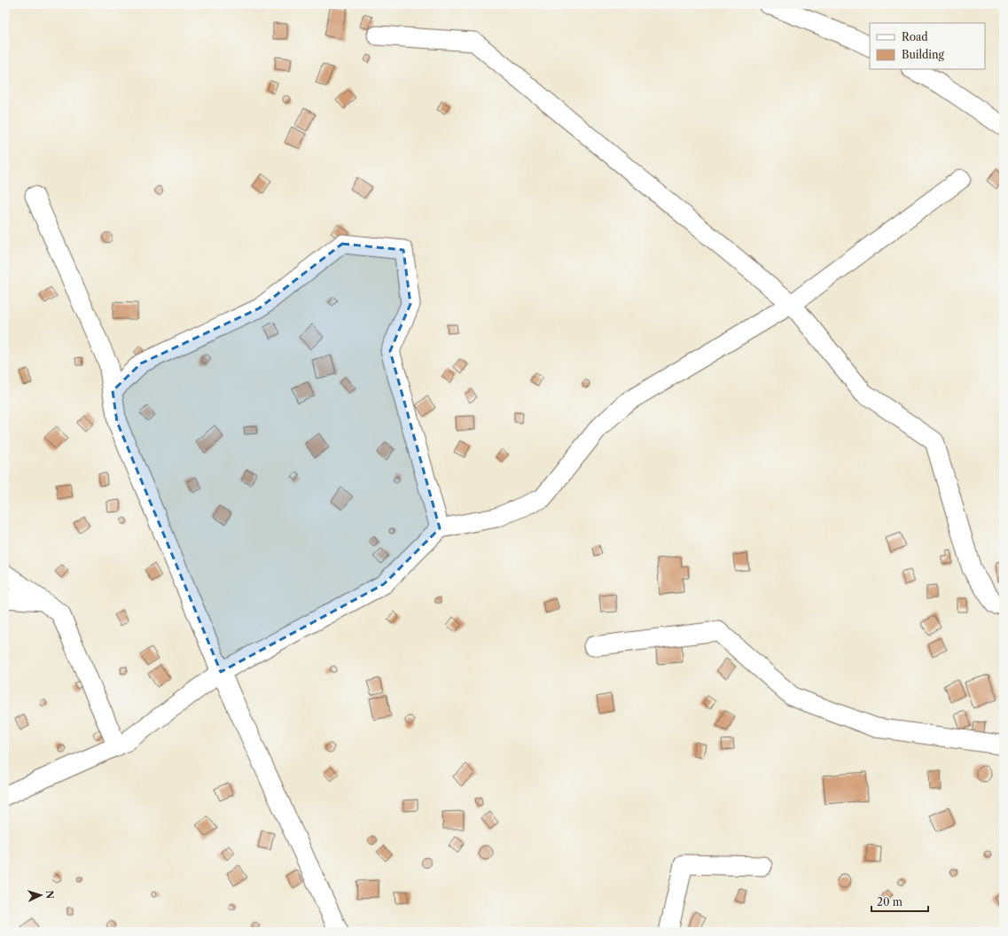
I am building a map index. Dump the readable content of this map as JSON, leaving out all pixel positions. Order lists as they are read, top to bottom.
{
  "legend": ["Road", "Building"],
  "scale_bar": "20 m",
  "north": "right"
}
